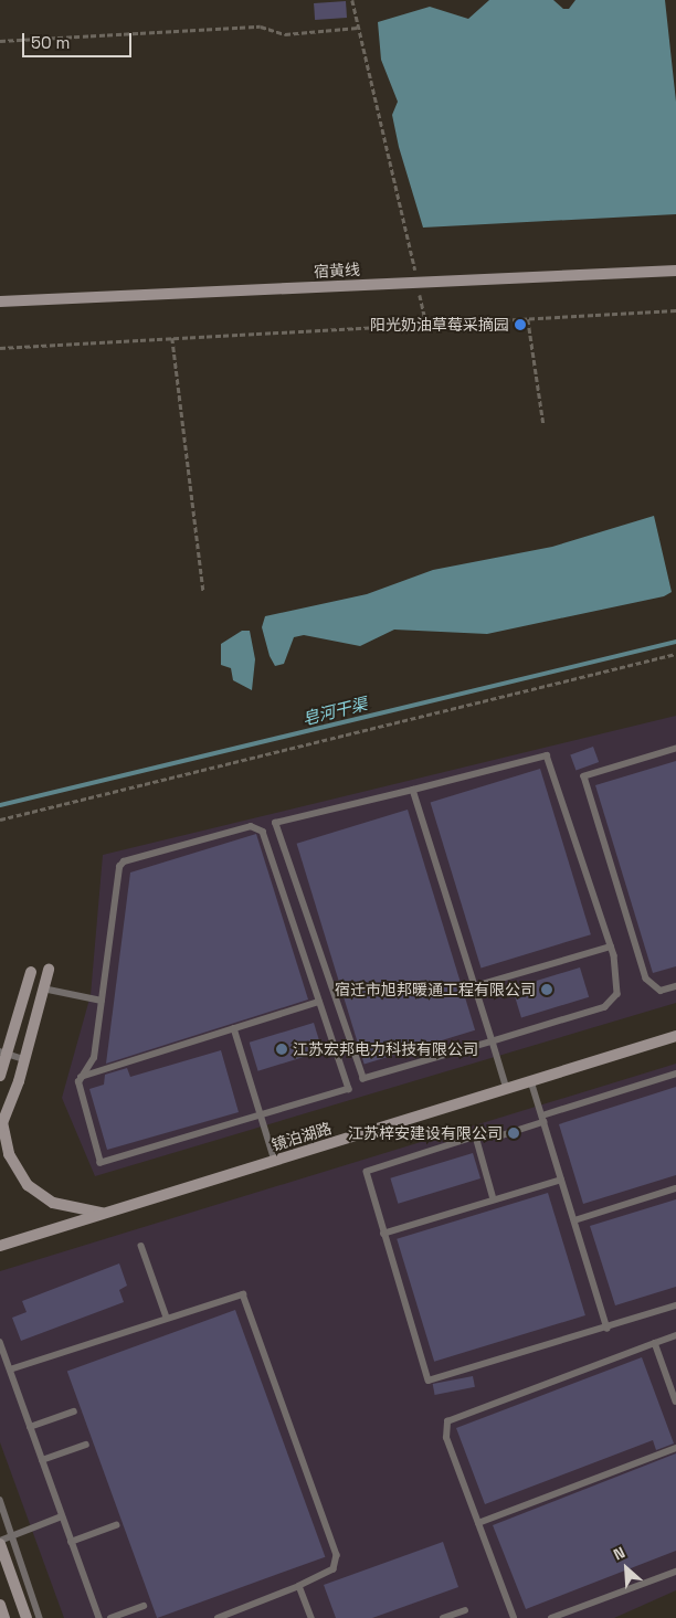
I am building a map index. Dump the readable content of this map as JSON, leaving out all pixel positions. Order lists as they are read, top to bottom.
{
  "streets": {
    "main road": ["宿黄线", "镜泊湖路"]
  },
  "water": ["皂河干渠"],
  "places": [
    "阳光奶油草莓采摘园",
    "宿迁市旭邦暖通工程有限公司",
    "江苏宏邦电力科技有限公司",
    "江苏梓安建设有限公司"
  ],
  "scale_bar": "50 m",
  "north": "top left"
}
